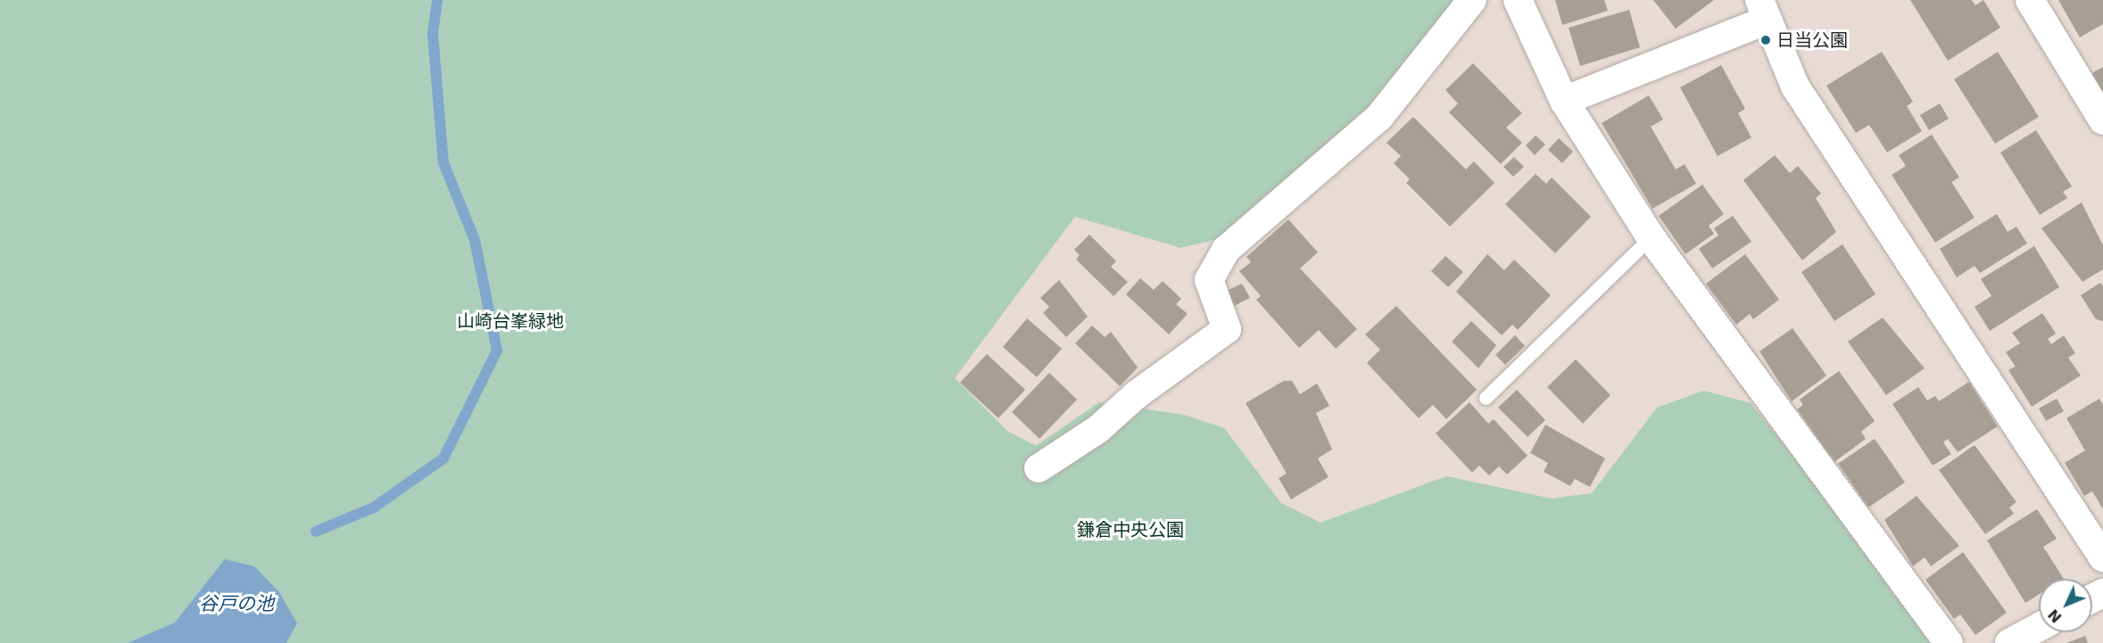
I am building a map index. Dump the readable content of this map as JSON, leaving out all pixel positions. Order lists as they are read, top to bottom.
{
  "water": ["谷戸の池"],
  "parks": ["山崎台峯緑地", "鎌倉中央公園"],
  "places": ["日当公園"],
  "north": "bottom left"
}
